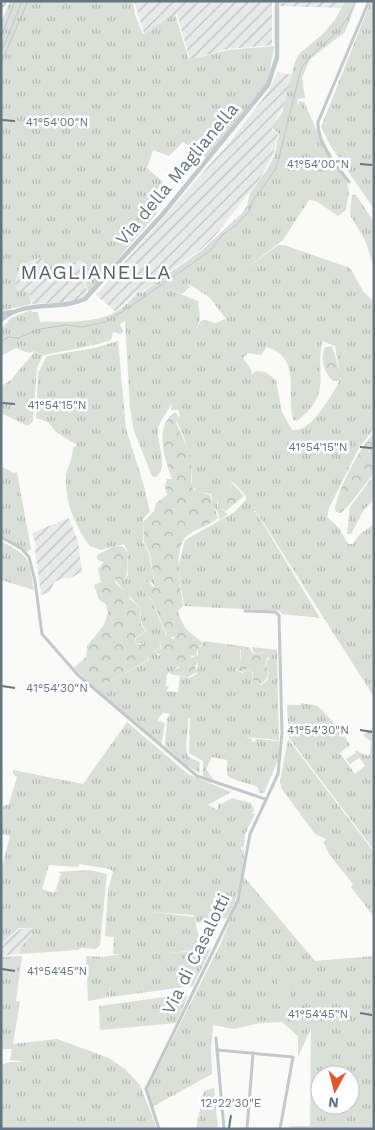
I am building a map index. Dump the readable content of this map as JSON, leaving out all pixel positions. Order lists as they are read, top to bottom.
{
  "streets": {
    "street": ["Via della Maglianella", "Via di Casalotti"]
  },
  "districts": ["MAGLIANELLA"],
  "north": "bottom",
  "coordinates": [
    "41°54'00\"N",
    "41°54'15\"N",
    "41°54'30\"N",
    "41°54'45\"N",
    "12°22'30\"E"
  ]
}
